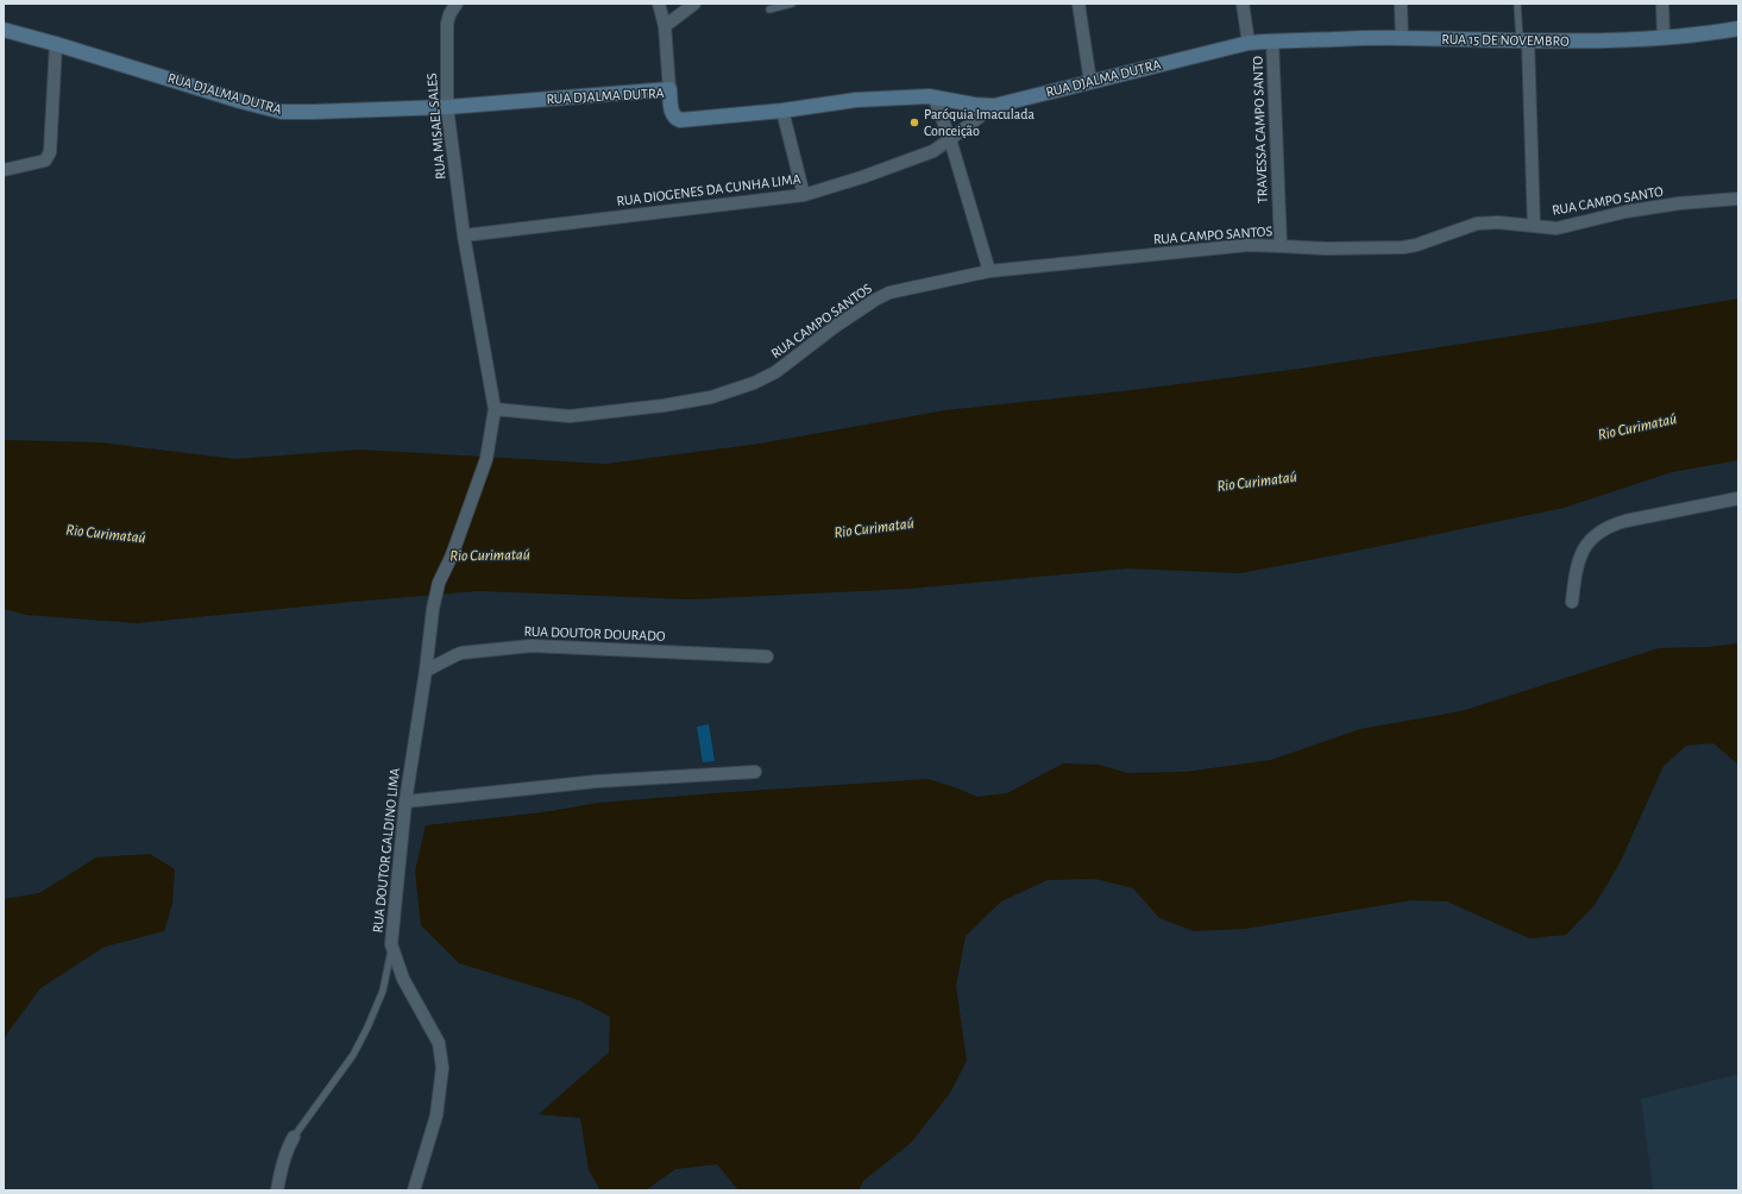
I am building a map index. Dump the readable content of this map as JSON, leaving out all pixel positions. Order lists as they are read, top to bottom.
{
  "streets": {
    "main road": ["RUA 15 DE NOVEMBRO", "RUA DJALMA DUTRA"],
    "street": [
      "RUA MISAEL SALES",
      "TRAVESSA CAMPO SANTO",
      "RUA DIOGENES DA CUNHA LIMA",
      "RUA CAMPO SANTO",
      "RUA CAMPO SANTOS",
      "RUA DOUTOR DOURADO",
      "RUA DOUTOR GALDINO LIMA"
    ]
  },
  "crossings": [
    ["RUA 15 DE NOVEMBRO", "RUA DJALMA DUTRA"],
    ["RUA 15 DE NOVEMBRO", "TRAVESSA CAMPO SANTO"],
    ["RUA DJALMA DUTRA", "RUA MISAEL SALES"],
    ["RUA DJALMA DUTRA", "TRAVESSA CAMPO SANTO"],
    ["RUA DJALMA DUTRA", "RUA DIOGENES DA CUNHA LIMA"],
    ["RUA MISAEL SALES", "RUA DIOGENES DA CUNHA LIMA"],
    ["TRAVESSA CAMPO SANTO", "RUA CAMPO SANTOS"],
    ["RUA CAMPO SANTO", "RUA CAMPO SANTOS"],
    ["RUA CAMPO SANTOS", "RUA DOUTOR GALDINO LIMA"],
    ["RUA DOUTOR DOURADO", "RUA DOUTOR GALDINO LIMA"]
  ],
  "water": ["Rio Curimataú"],
  "places": ["Paróquia Imaculada Conceição"]
}
